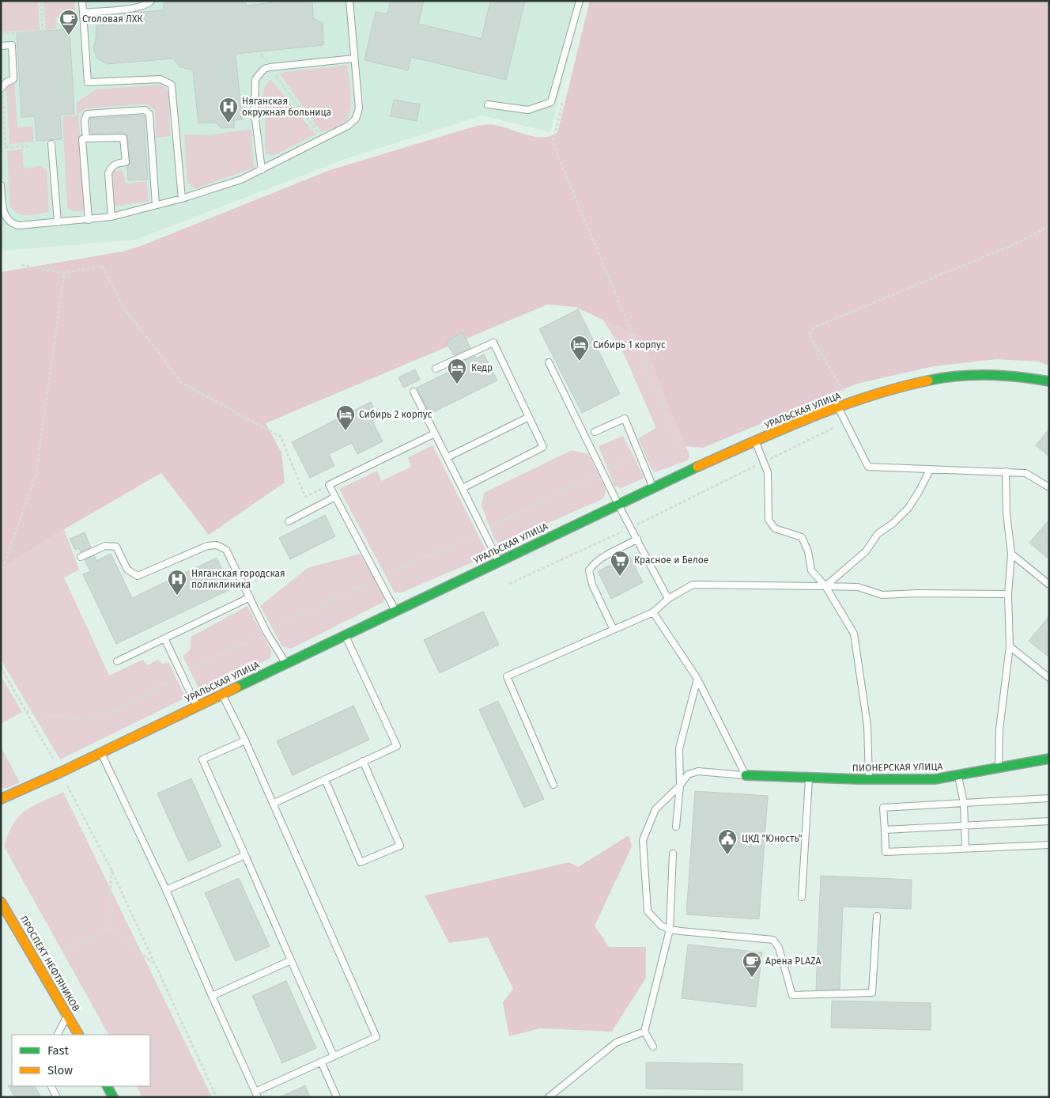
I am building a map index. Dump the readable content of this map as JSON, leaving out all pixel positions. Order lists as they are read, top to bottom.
{
  "streets": {
    "street": ["УРАЛЬСКАЯ УЛИЦА", "ПИОНЕРСКАЯ УЛИЦА", "ПРОСПЕКТ НЕФТЯНИКОВ"]
  },
  "places": {
    "cafe": ["Столовая ЛХК", "Арена PLAZA"],
    "hospital": ["Няганская окружная больница", "Няганская городская поликлиника"],
    "hotel": ["Сибирь 1 корпус", "Кедр", "Сибирь 2 корпус"],
    "supermarket": ["Красное и Белое"],
    "public building": ["ЦКД \"Юность\""]
  },
  "legend": ["Fast", "Slow"]
}
